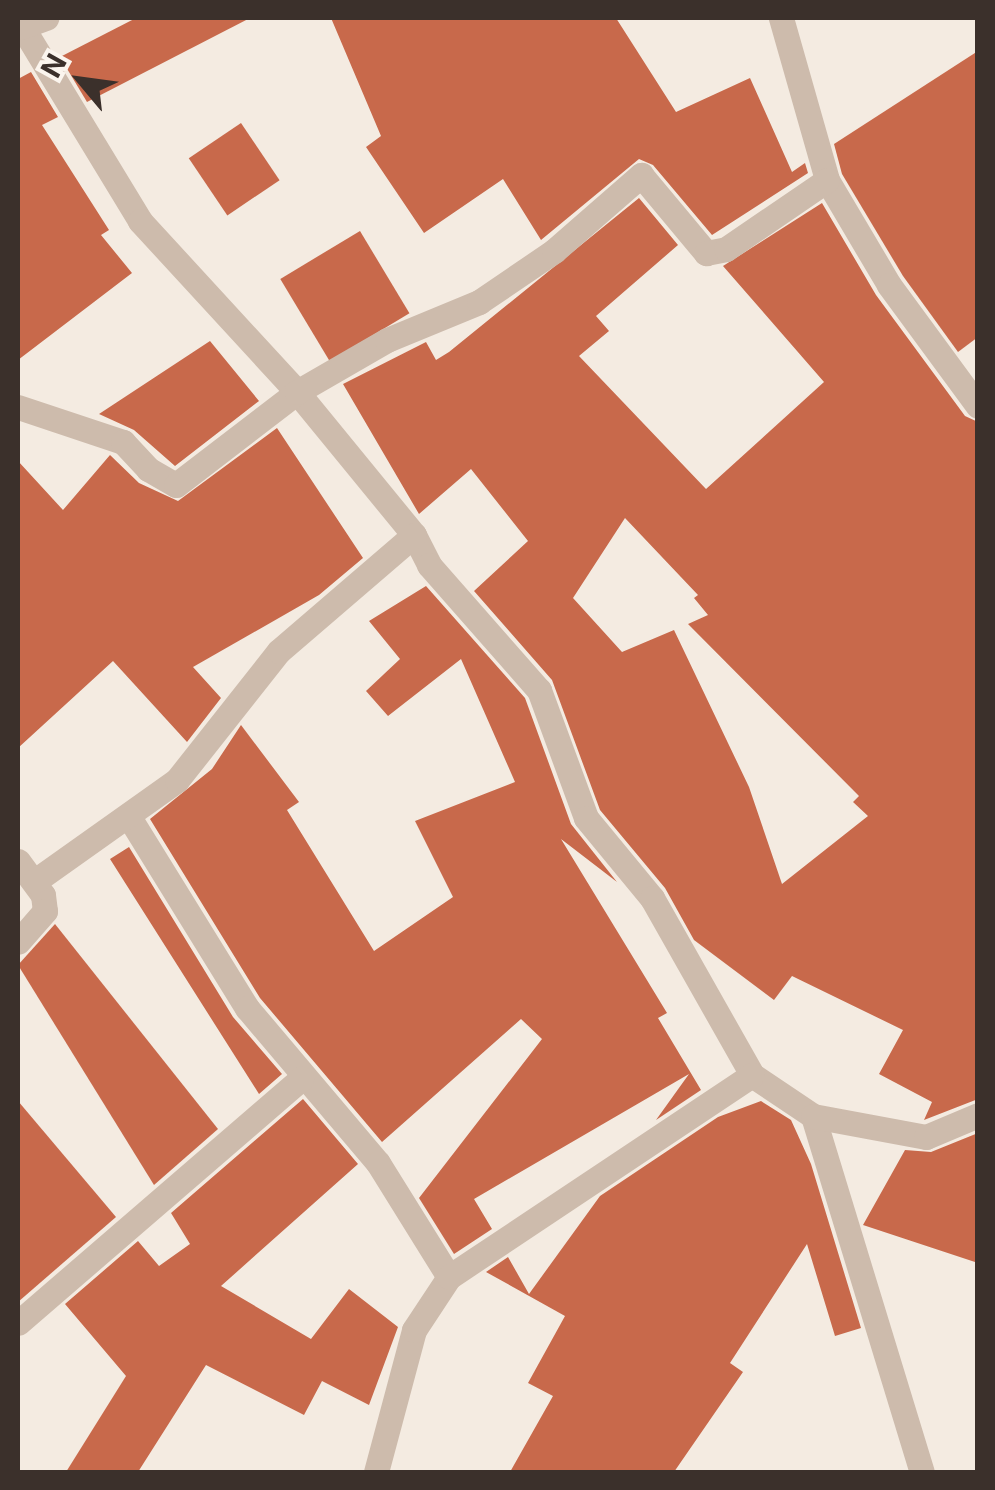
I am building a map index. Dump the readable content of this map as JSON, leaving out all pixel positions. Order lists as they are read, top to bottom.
{
  "north": "top left"
}
